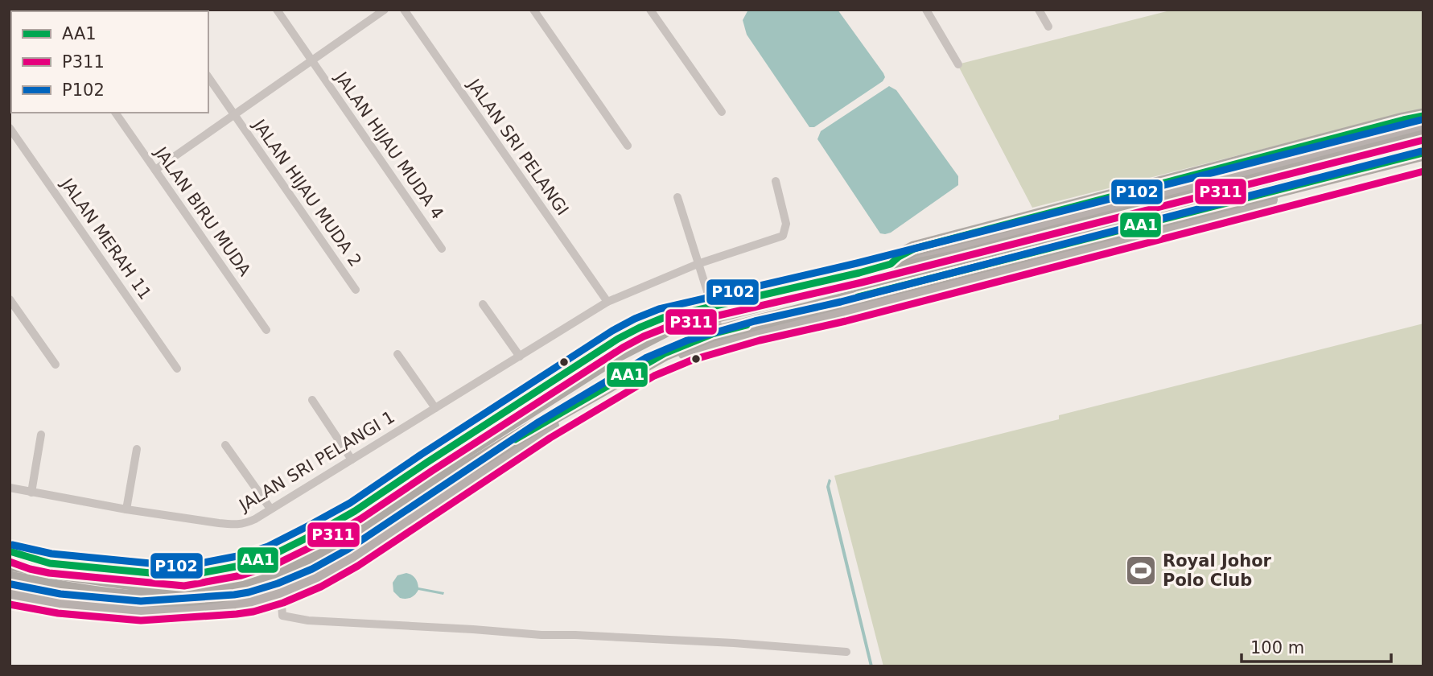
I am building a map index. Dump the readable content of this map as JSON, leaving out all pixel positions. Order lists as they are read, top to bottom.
{
  "streets": {
    "street": [
      "JALAN HIJAU MUDA 4",
      "JALAN SRI PELANGI",
      "JALAN HIJAU MUDA 2",
      "JALAN BIRU MUDA",
      "JALAN MERAH 11",
      "JALAN SRI PELANGI 1"
    ]
  },
  "crossings": [
    ["JALAN SRI PELANGI", "JALAN SRI PELANGI 1"]
  ],
  "places": {
    "sports": ["Royal Johor Polo Club"]
  },
  "lines": ["transit line AA1", "transit line P102", "transit line P311"],
  "legend": ["AA1", "P311", "P102"],
  "scale_bar": "100 m"
}
